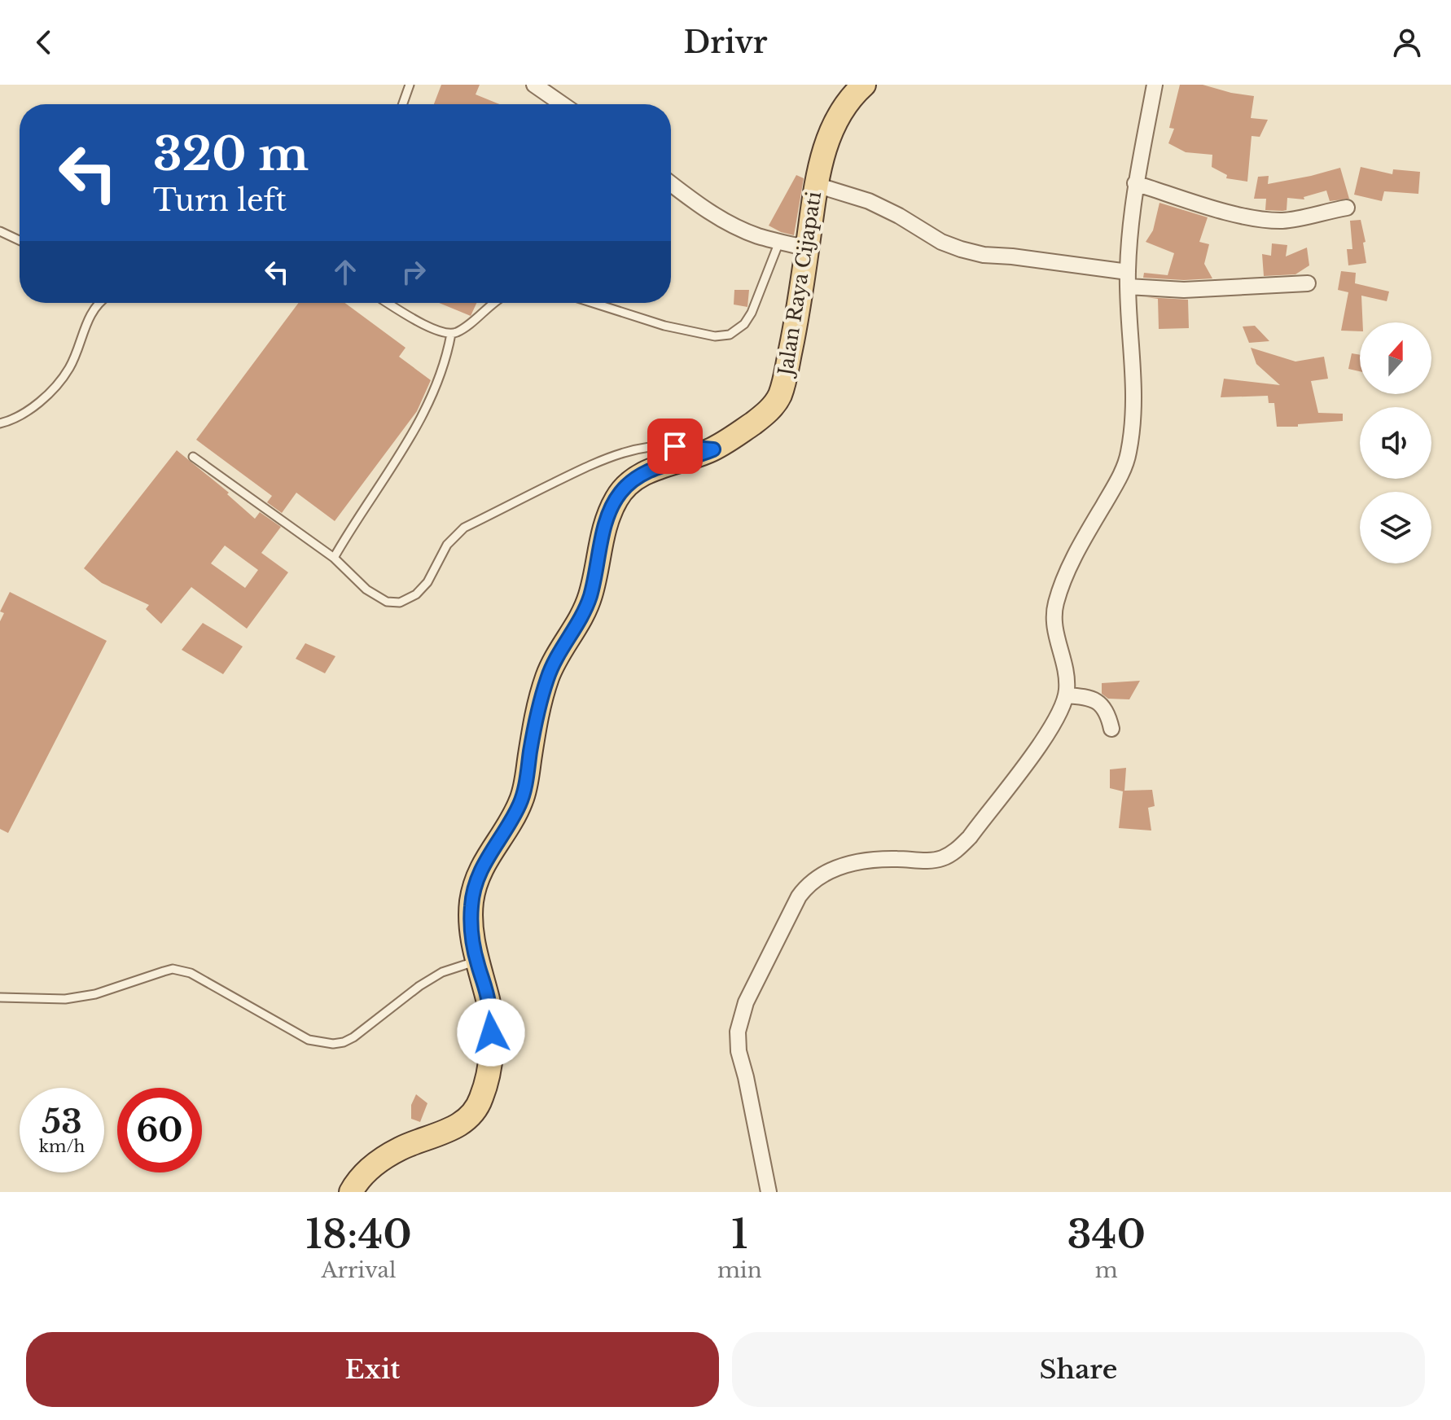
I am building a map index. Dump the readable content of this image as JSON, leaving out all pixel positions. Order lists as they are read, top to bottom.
{
  "streets": {
    "main road": ["Jalan Raya Cijapati"]
  },
  "north": "top",
  "page": {
    "header": "Drivr",
    "turn": ["320 m", "Turn left"],
    "speed": "53 km/h",
    "limit": "60",
    "eta": [
      "18:40",
      "Arrival",
      "1",
      "min",
      "340",
      "m"
    ],
    "buttons": ["Exit", "Share"]
  }
}
